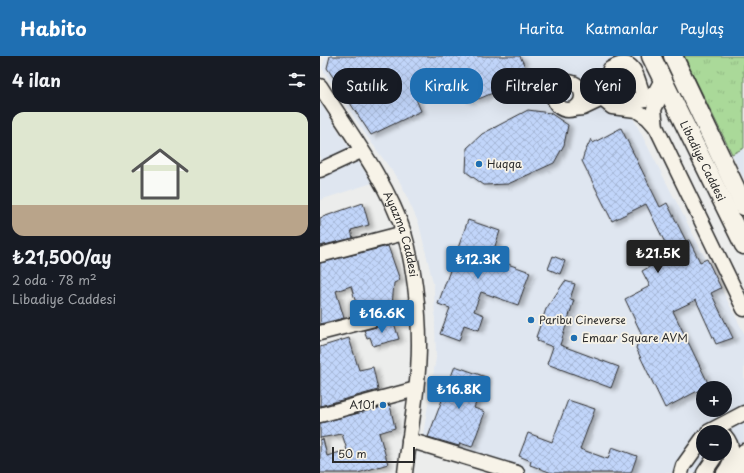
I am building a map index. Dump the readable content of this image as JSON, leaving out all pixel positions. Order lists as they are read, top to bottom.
{
  "streets": {
    "main road": ["Libadiye Caddesi"],
    "street": ["Ayazma Caddesi"]
  },
  "places": [
    "Huqqa",
    "Paribu Cineverse",
    "Emaar Square AVM",
    "A101"
  ],
  "scale_bar": "50 m",
  "page": {
    "header": "Habito",
    "nav": ["Harita", "Katmanlar", "Paylaş"],
    "heading": "4 ilan",
    "chip": [
      "Satılık",
      "Kiralık",
      "Filtreler",
      "Yeni"
    ],
    "list": [
      {
        "name": "₺21,500/ay",
        "note": "2 oda · 78 m² · Libadiye Caddesi"
      }
    ],
    "price": [
      "₺21.5K",
      "₺12.3K",
      "₺16.6K",
      "₺16.8K"
    ],
    "map_buttons": ["+", "−"],
    "scale": "50 m"
  }
}
